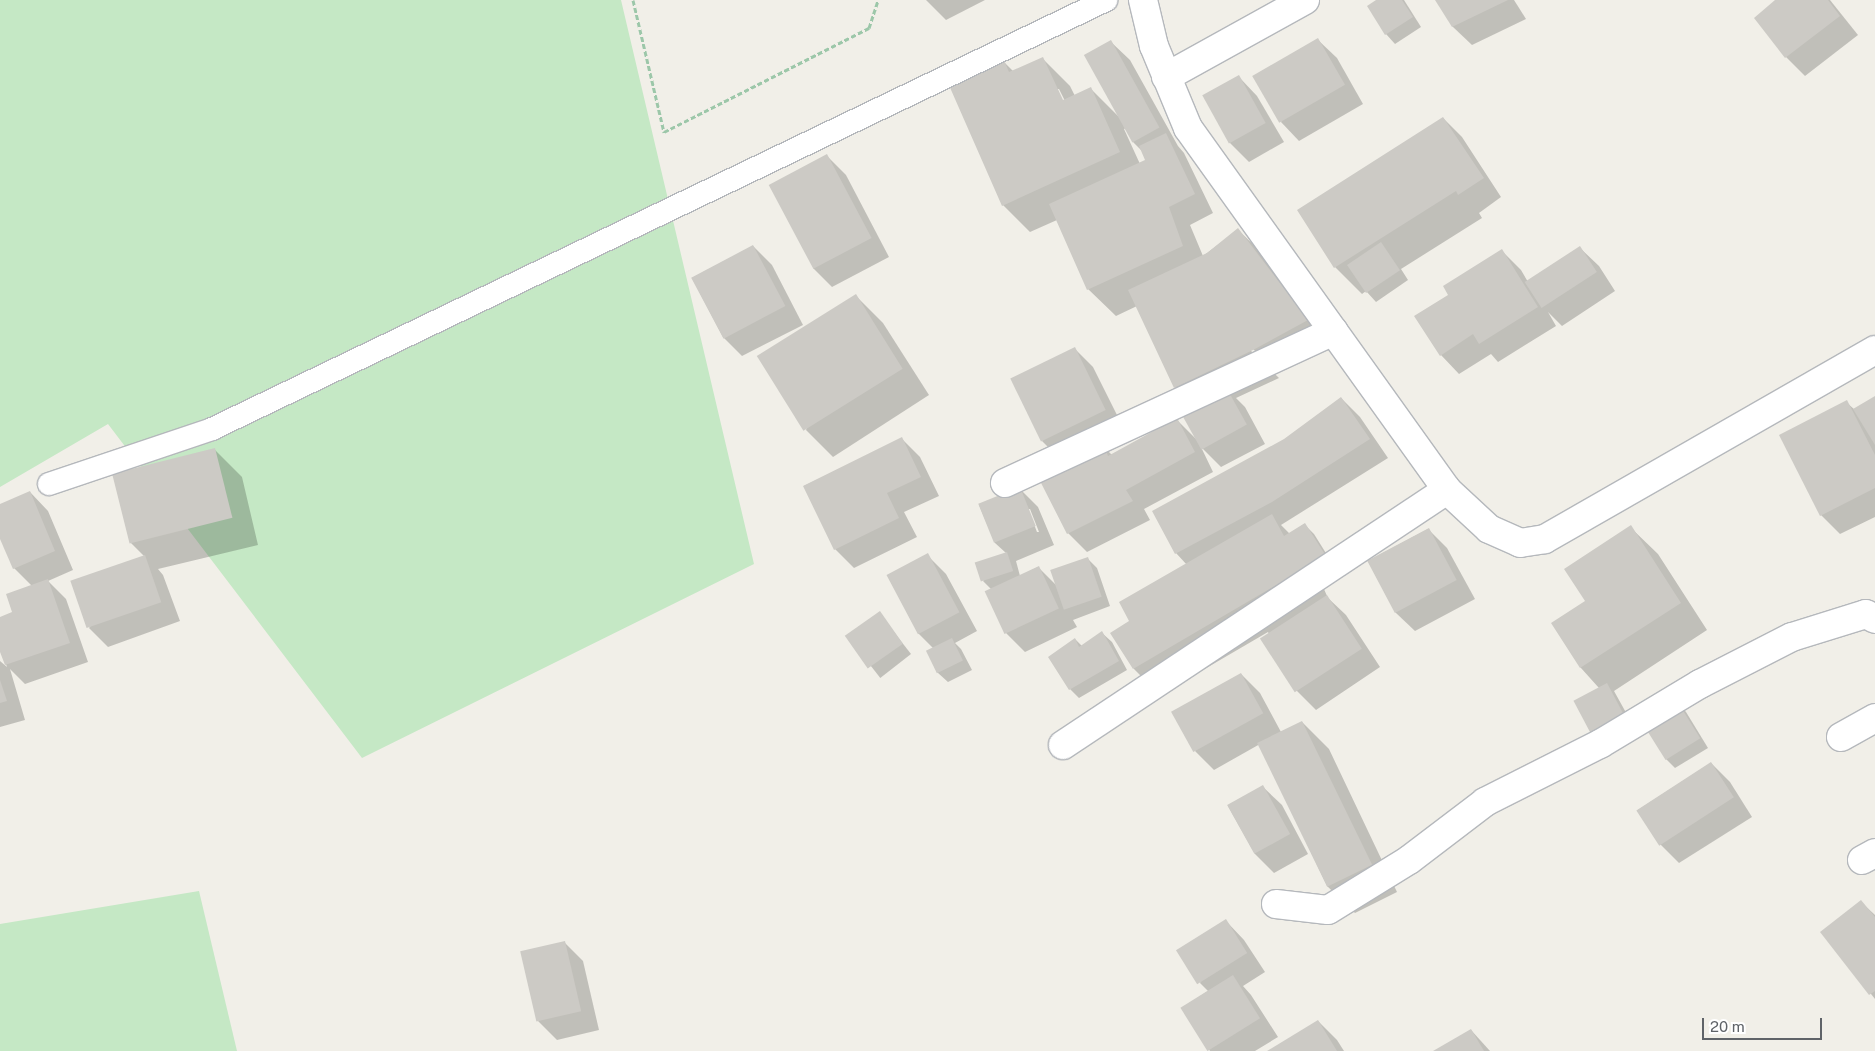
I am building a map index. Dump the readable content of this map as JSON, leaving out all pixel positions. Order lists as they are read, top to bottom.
{
  "scale_bar": "20 m"
}
